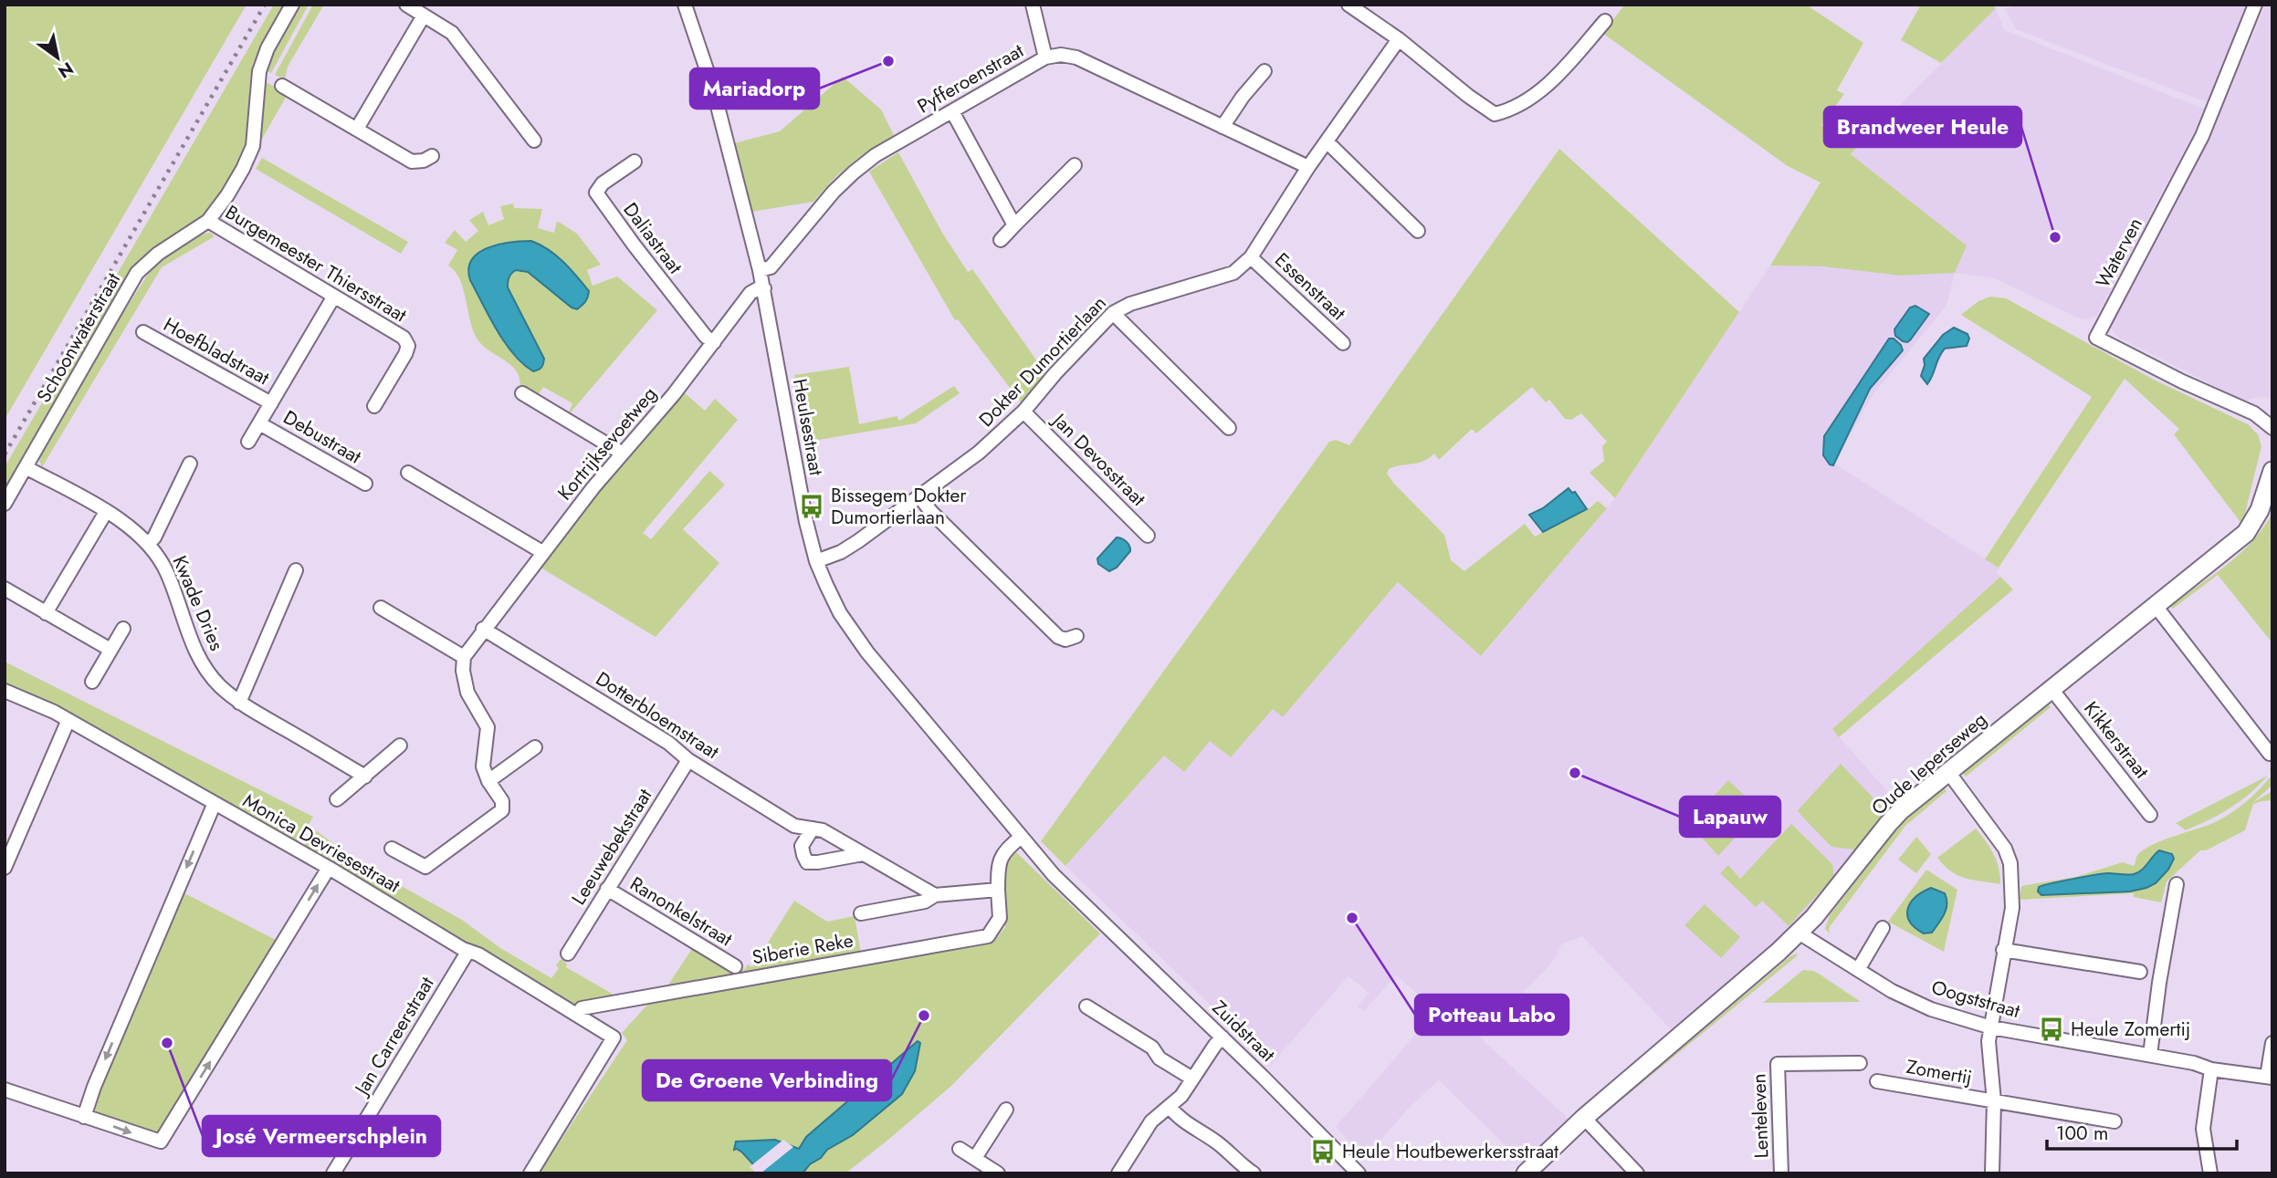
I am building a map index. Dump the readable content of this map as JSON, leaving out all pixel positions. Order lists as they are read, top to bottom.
{
  "streets": {
    "street": [
      "Pyfferoenstraat",
      "Daliastraat",
      "Waterven",
      "Burgemeester Thiersstraat",
      "Essenstraat",
      "Schoonwaterstraat",
      "Hoefbladstraat",
      "Dokter Dumortierlaan",
      "Heulsestraat",
      "Debustraat",
      "Kortrijksevoetweg",
      "Jan Devosstraat",
      "Kwade Dries",
      "Dotterbloemstraat",
      "Kikkerstraat",
      "Oude Ieperseweg",
      "Monica Devriesestraat",
      "Leeuwebekstraat",
      "Ranonkelstraat",
      "Siberie Reke",
      "Oogststraat",
      "Zuidstraat",
      "Jan Carreerstraat",
      "Zomertij",
      "Lenteleven"
    ]
  },
  "crossings": [
    ["Pyfferoenstraat", "Dokter Dumortierlaan"],
    ["Pyfferoenstraat", "Heulsestraat"],
    ["Daliastraat", "Kortrijksevoetweg"],
    ["Burgemeester Thiersstraat", "Schoonwaterstraat"],
    ["Burgemeester Thiersstraat", "Debustraat"],
    ["Essenstraat", "Dokter Dumortierlaan"],
    ["Schoonwaterstraat", "Kwade Dries"],
    ["Hoefbladstraat", "Debustraat"],
    ["Dokter Dumortierlaan", "Heulsestraat"],
    ["Dokter Dumortierlaan", "Jan Devosstraat"],
    ["Heulsestraat", "Kortrijksevoetweg"],
    ["Heulsestraat", "Zuidstraat"],
    ["Kortrijksevoetweg", "Dotterbloemstraat"],
    ["Dotterbloemstraat", "Leeuwebekstraat"],
    ["Kikkerstraat", "Oude Ieperseweg"],
    ["Oude Ieperseweg", "Oogststraat"],
    ["Oude Ieperseweg", "Zomertij"],
    ["Monica Devriesestraat", "Siberie Reke"],
    ["Monica Devriesestraat", "Jan Carreerstraat"],
    ["Leeuwebekstraat", "Ranonkelstraat"],
    ["Oogststraat", "Zomertij"]
  ],
  "places": {
    "other": [
      "Mariadorp",
      "Brandweer Heule",
      "Lapauw",
      "Potteau Labo",
      "De Groene Verbinding",
      "José Vermeerschplein"
    ],
    "bus stop": ["Bissegem Dokter Dumortierlaan", "Heule Zomertij", "Heule Houtbewerkersstraat"]
  },
  "scale_bar": "100 m",
  "north": "bottom right"
}
